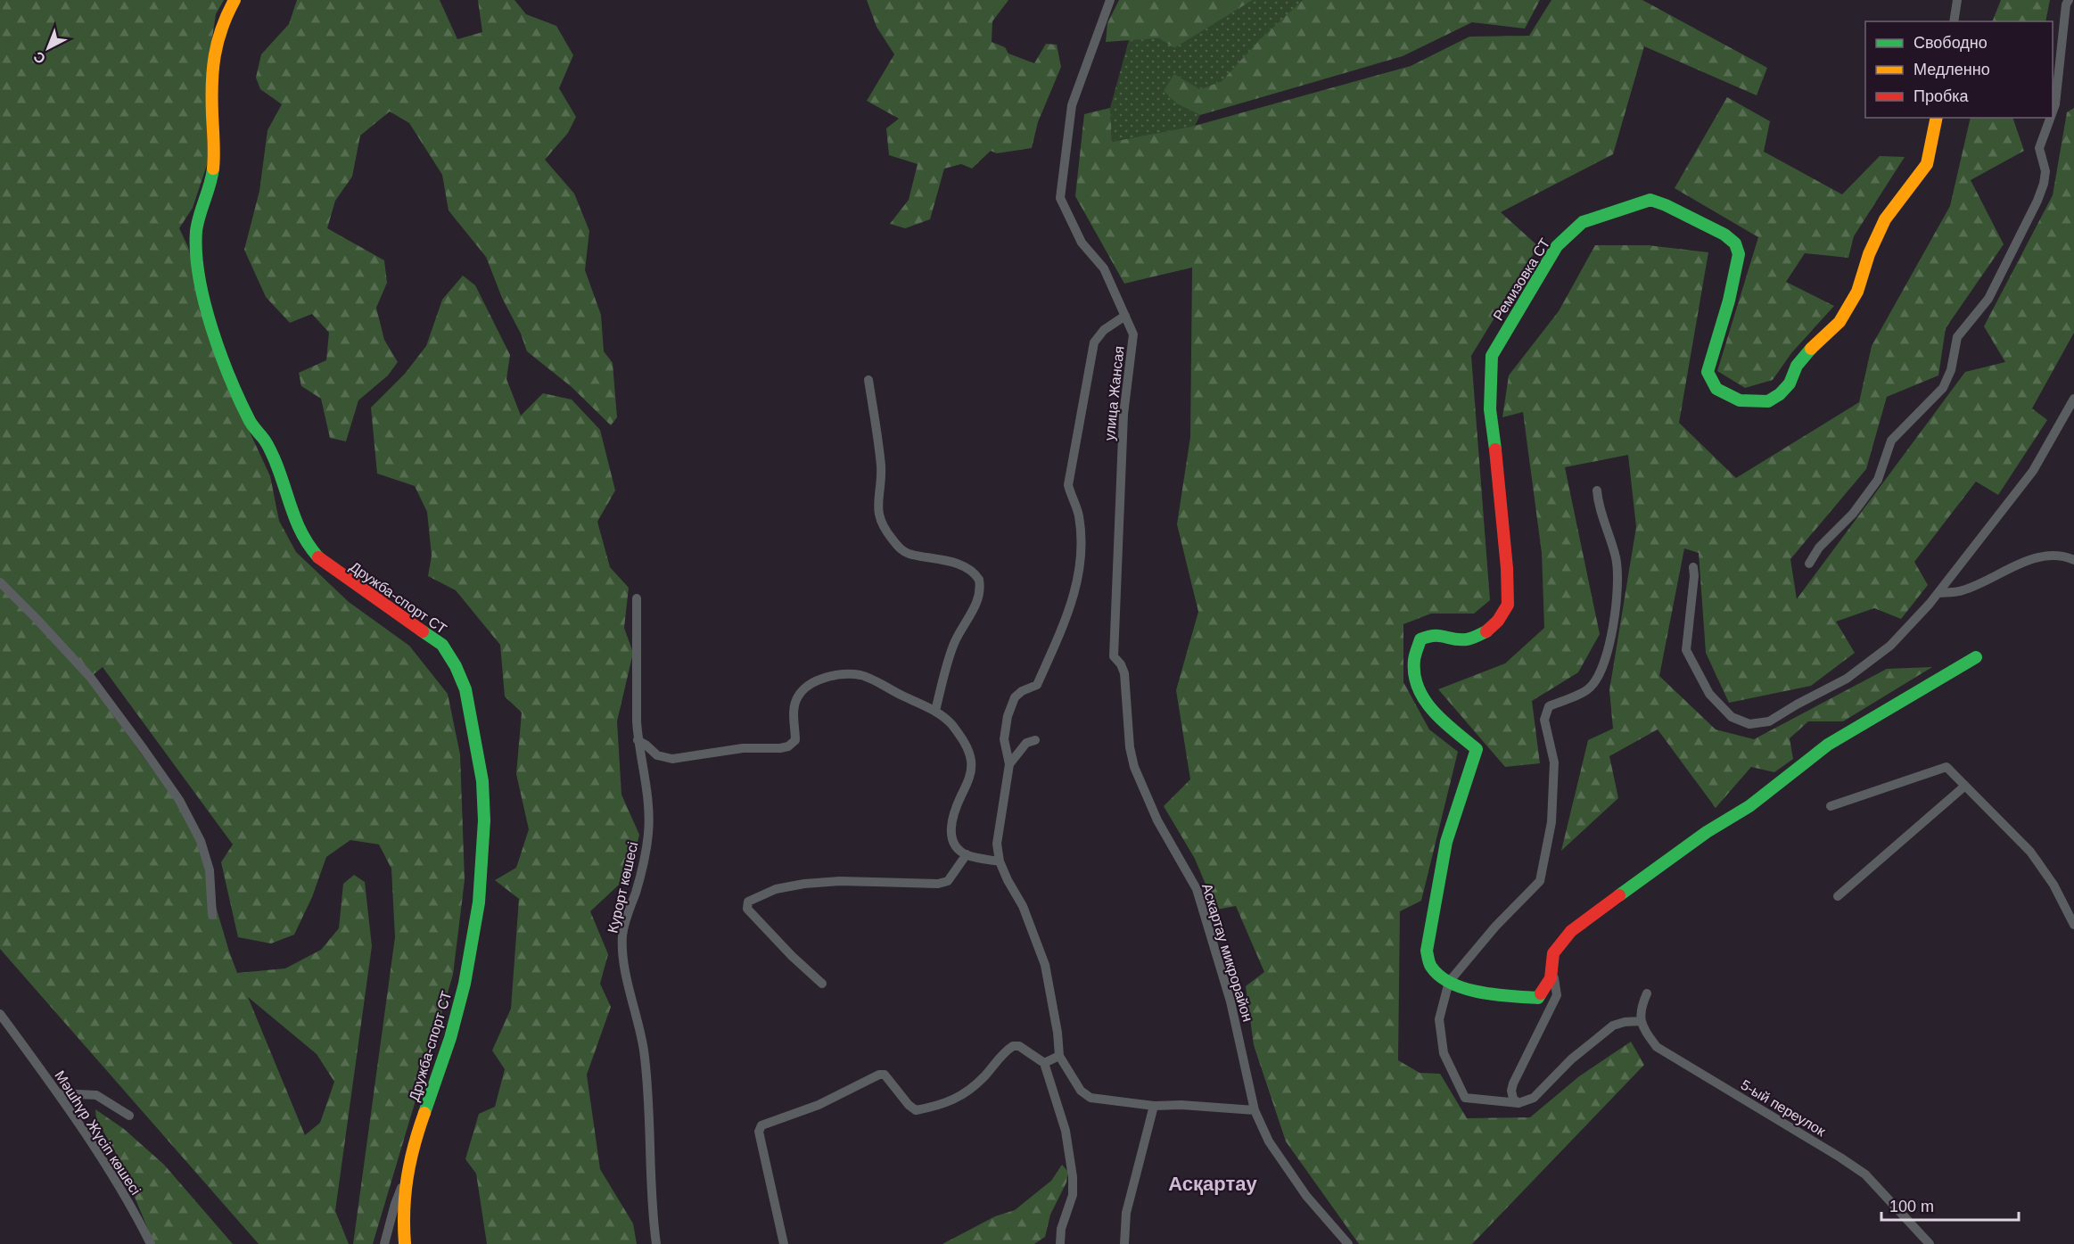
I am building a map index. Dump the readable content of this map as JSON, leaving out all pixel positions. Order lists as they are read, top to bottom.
{
  "streets": {
    "street": [
      "Ремизовка СТ",
      "улица Жансая",
      "Дружба-спорт СТ",
      "Курорт көшесі",
      "Аскартау микрорайон",
      "5-ый переулок",
      "Мәшhүр Жүсіп көшесі"
    ]
  },
  "crossings": [
    ["улица Жансая", "Аскартау микрорайон"]
  ],
  "districts": ["Асқартау"],
  "legend": ["Свободно", "Медленно", "Пробка"],
  "scale_bar": "100 m",
  "north": "bottom left"
}
